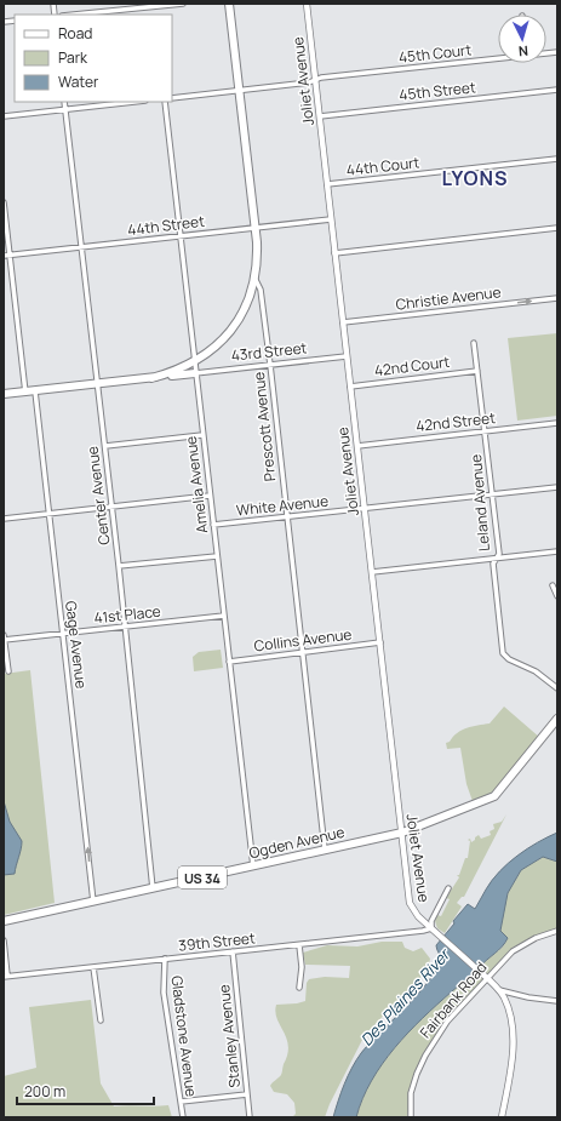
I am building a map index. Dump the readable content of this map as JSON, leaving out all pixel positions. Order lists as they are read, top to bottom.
{
  "streets": {
    "main road": ["Prescott Avenue", "Ogden Avenue", "US 34"],
    "street": [
      "45th Court",
      "Joliet Avenue",
      "45th Street",
      "44th Court",
      "44th Street",
      "Christie Avenue",
      "43rd Street",
      "42nd Court",
      "42nd Street",
      "Amelia Avenue",
      "Center Avenue",
      "Leland Avenue",
      "White Avenue",
      "41st Place",
      "Collins Avenue",
      "Gage Avenue",
      "39th Street",
      "Fairbank Road",
      "Gladstone Avenue",
      "Stanley Avenue"
    ]
  },
  "crossings": [
    ["45th Court", "Joliet Avenue"],
    ["Joliet Avenue", "45th Street"],
    ["Joliet Avenue", "44th Court"],
    ["Joliet Avenue", "44th Street"],
    ["Joliet Avenue", "Christie Avenue"],
    ["Joliet Avenue", "43rd Street"],
    ["Joliet Avenue", "42nd Court"],
    ["Joliet Avenue", "42nd Street"],
    ["Joliet Avenue", "White Avenue"],
    ["Joliet Avenue", "Collins Avenue"],
    ["Joliet Avenue", "Ogden Avenue"],
    ["Joliet Avenue", "39th Street"],
    ["Joliet Avenue", "Fairbank Road"],
    ["44th Street", "Prescott Avenue"],
    ["44th Street", "Amelia Avenue"],
    ["44th Street", "Center Avenue"],
    ["43rd Street", "Prescott Avenue"],
    ["43rd Street", "Amelia Avenue"],
    ["42nd Court", "Leland Avenue"],
    ["42nd Street", "Leland Avenue"],
    ["Prescott Avenue", "White Avenue"],
    ["Prescott Avenue", "Collins Avenue"],
    ["Prescott Avenue", "Ogden Avenue"],
    ["Amelia Avenue", "White Avenue"],
    ["Amelia Avenue", "41st Place"],
    ["Amelia Avenue", "Collins Avenue"],
    ["Amelia Avenue", "Ogden Avenue"],
    ["Center Avenue", "41st Place"],
    ["Center Avenue", "Ogden Avenue"],
    ["Leland Avenue", "White Avenue"],
    ["41st Place", "Gage Avenue"],
    ["Gage Avenue", "Ogden Avenue"],
    ["39th Street", "Gladstone Avenue"],
    ["39th Street", "Stanley Avenue"]
  ],
  "one_way": ["Christie Avenue", "Gage Avenue"],
  "districts": ["LYONS"],
  "water": ["Des Plaines River"],
  "legend": ["Road", "Park", "Water"],
  "scale_bar": "200 m",
  "north": "bottom"
}
